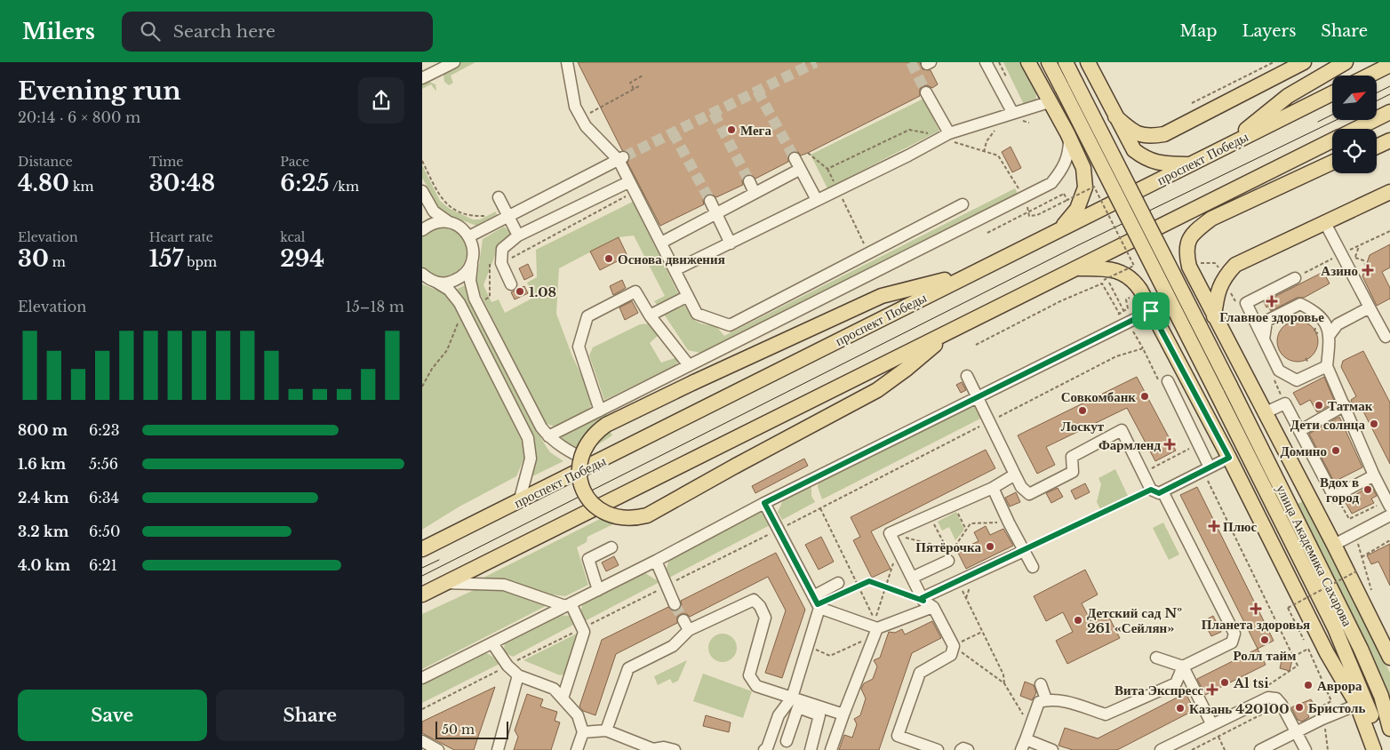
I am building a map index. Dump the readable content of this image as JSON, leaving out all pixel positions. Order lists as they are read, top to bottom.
{
  "streets": {
    "main road": ["проспект Победы", "улица Академика Сахарова"]
  },
  "places": {
    "other": [
      "Мега",
      "Основа движения",
      "1.08",
      "Совкомбанк",
      "Татмак",
      "Лоскут",
      "Дети солнца",
      "Домино",
      "Вдох в город",
      "Пятёрочка",
      "Детский сад № 261 «Сейлян»",
      "Ролл тайм",
      "Al tsi",
      "Аврора",
      "Бристоль",
      "Казань 420100"
    ],
    "health": [
      "Азино",
      "Главное здоровье",
      "Фармленд",
      "Плюс",
      "Планета здоровья",
      "Вита Экспресс"
    ]
  },
  "scale_bar": "50 m",
  "north": "top right",
  "page": {
    "header": "Milers",
    "search": "Search here",
    "nav": ["Map", "Layers", "Share"],
    "heading": ["Evening run", "20:14 · 6 × 800 m"],
    "stats": [
      ["Distance", "4.80 km"],
      ["Time", "30:48"],
      ["Pace", "6:25 /km"],
      ["Elevation", "30 m"],
      ["Heart rate", "157 bpm"],
      ["kcal", "294"]
    ],
    "chart": ["Elevation", "15–18 m"],
    "list": [
      {
        "name": "800 m",
        "note": "6:23"
      },
      {
        "name": "1.6 km",
        "note": "5:56"
      },
      {
        "name": "2.4 km",
        "note": "6:34"
      },
      {
        "name": "3.2 km",
        "note": "6:50"
      },
      {
        "name": "4.0 km",
        "note": "6:21"
      }
    ],
    "buttons": ["Save", "Share"],
    "scale": "50 m"
  }
}
